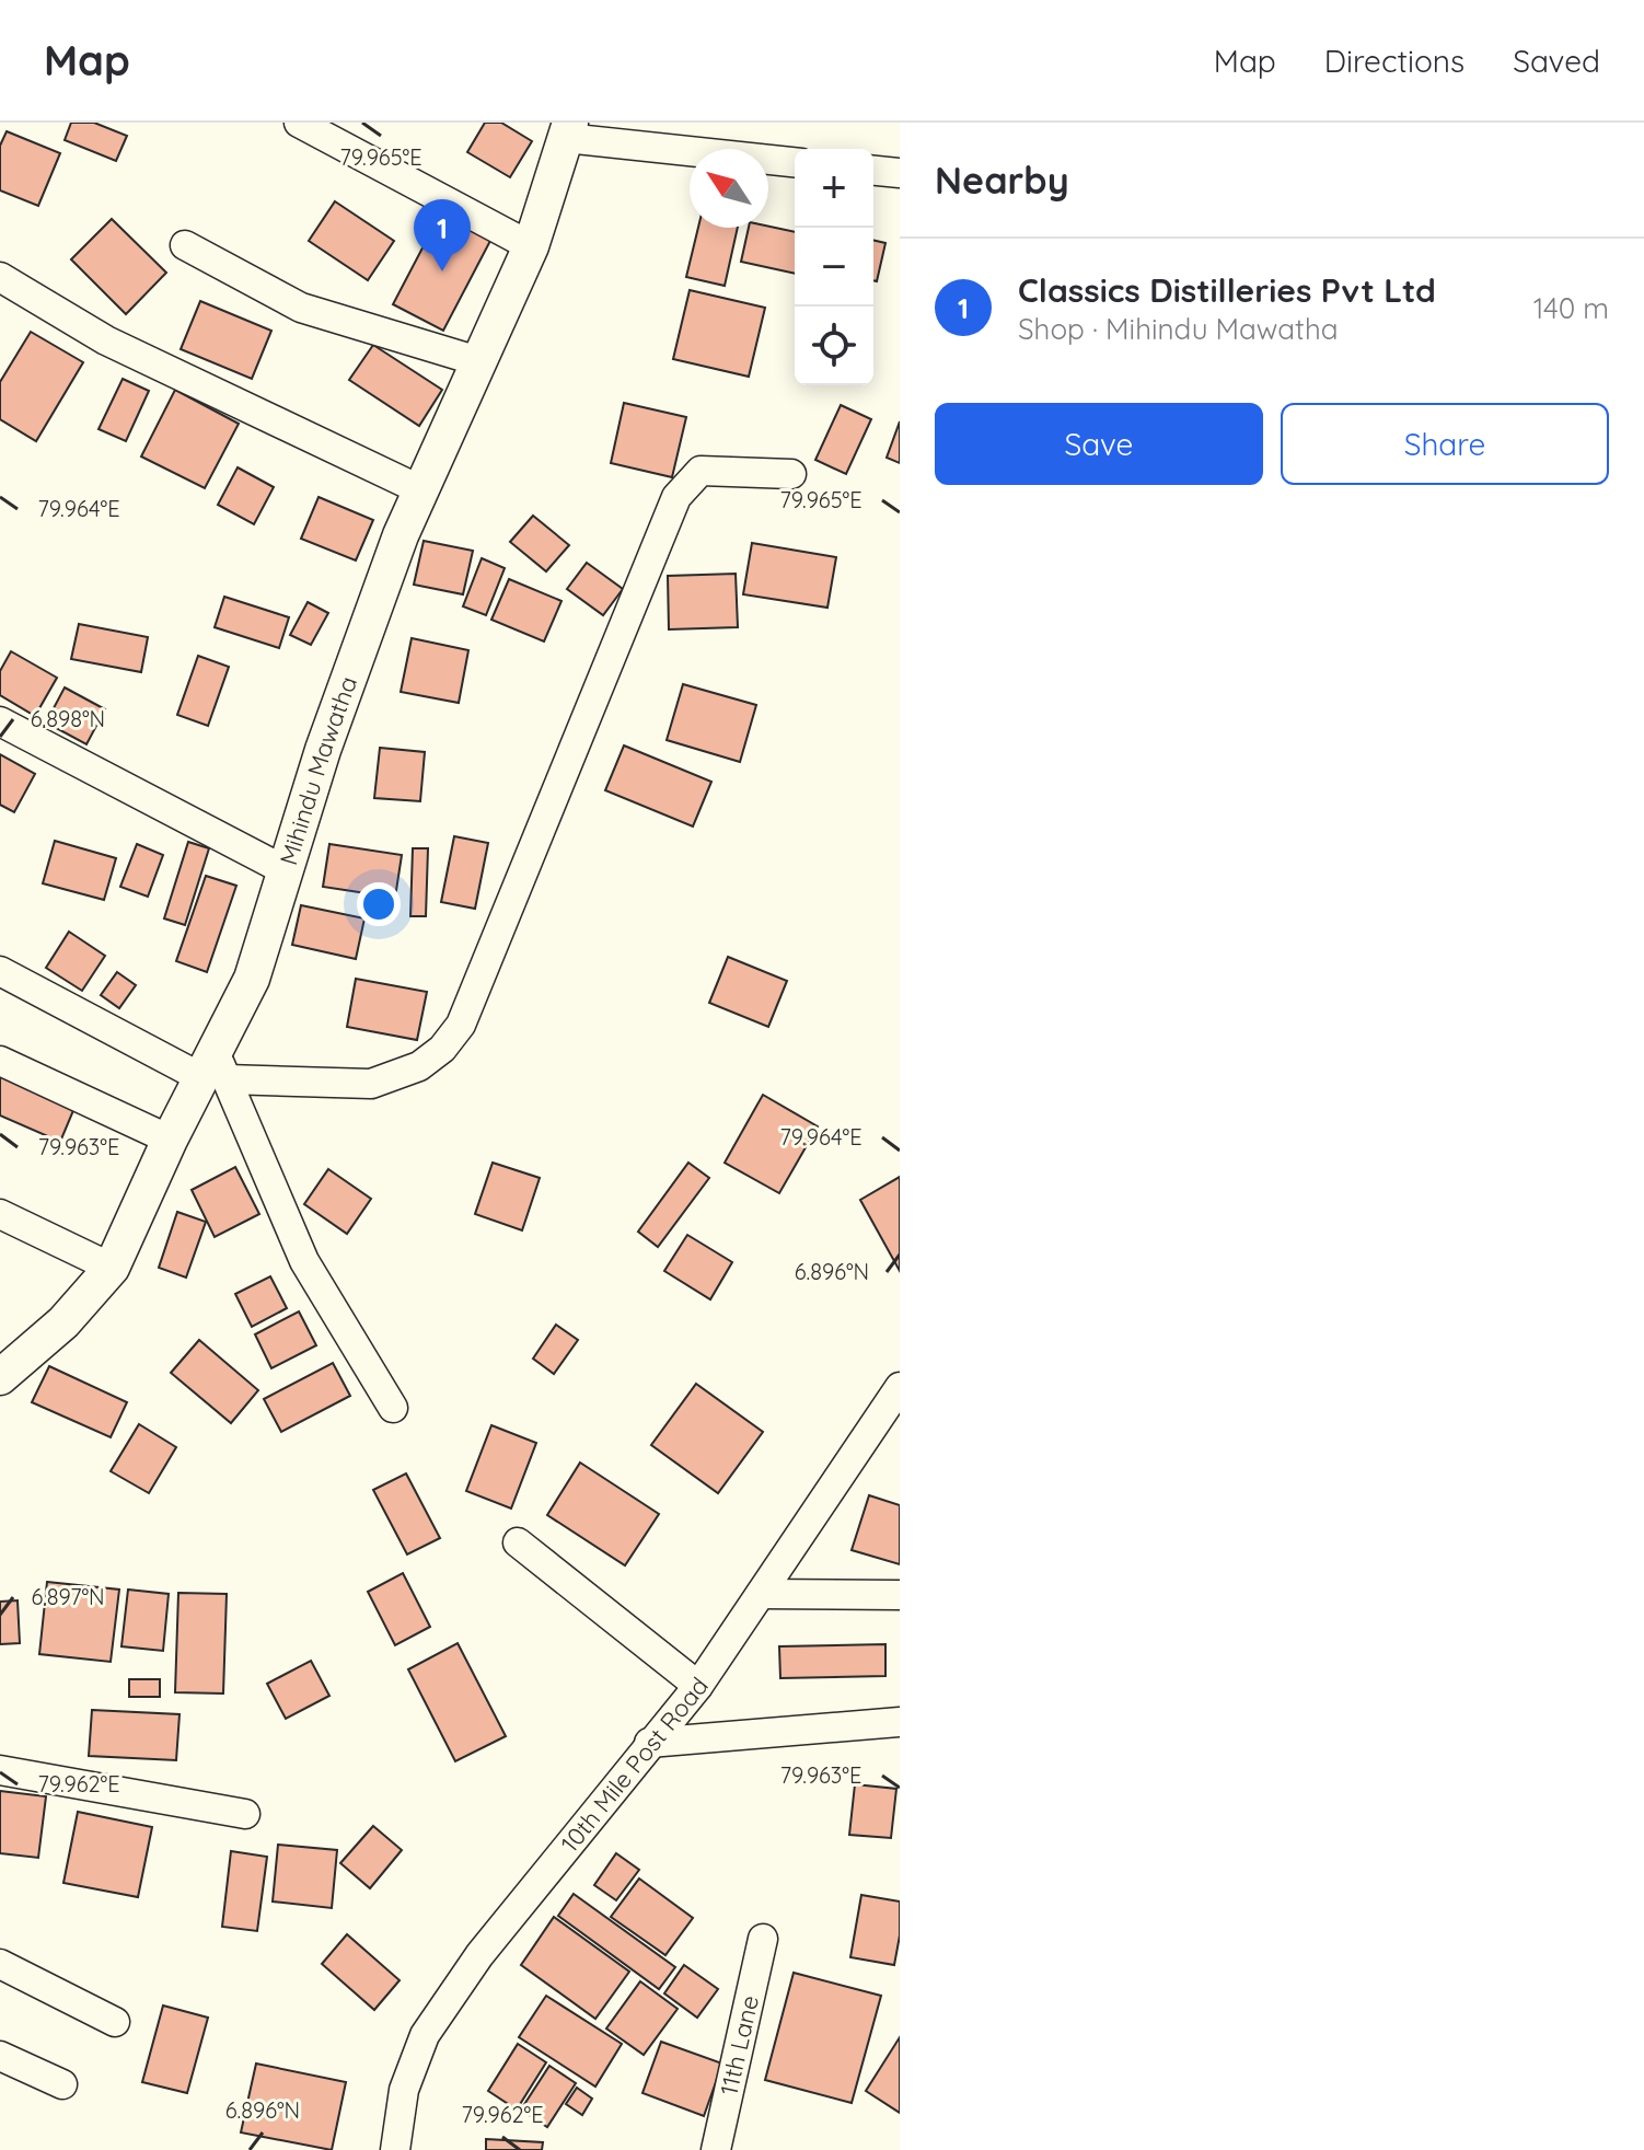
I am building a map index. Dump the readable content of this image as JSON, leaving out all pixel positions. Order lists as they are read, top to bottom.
{
  "streets": {
    "street": ["Mihindu Mawatha", "10th Mile Post Road", "11th Lane"]
  },
  "north": "top left",
  "page": {
    "header": "Map",
    "nav": ["Map", "Directions", "Saved"],
    "heading": "Nearby",
    "map_buttons": ["+", "−"],
    "pins": "1",
    "list": [
      {
        "mark": "1",
        "name": "Classics Distilleries Pvt Ltd",
        "note": "Shop · Mihindu Mawatha",
        "value": "140 m"
      }
    ],
    "buttons": ["Save", "Share"]
  },
  "coordinates": [
    "79.965°E",
    "79.964°E",
    "6.898°N",
    "79.963°E",
    "6.896°N",
    "6.897°N",
    "79.962°E"
  ]
}
